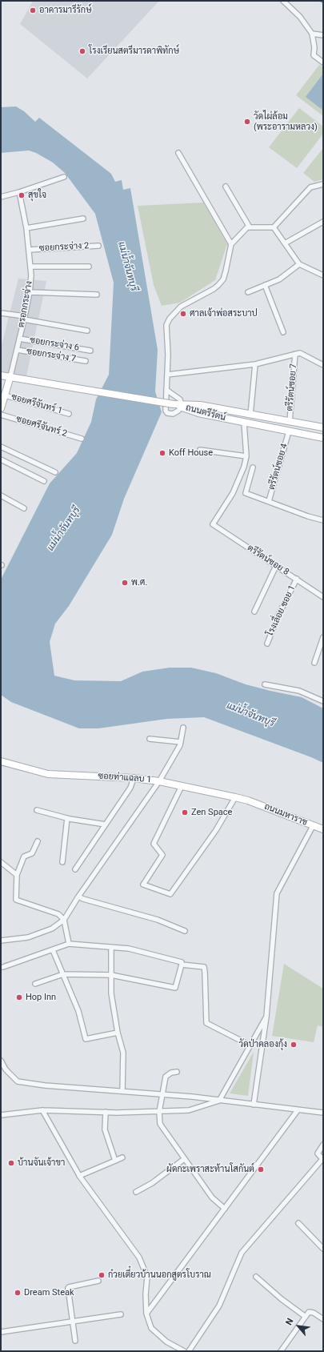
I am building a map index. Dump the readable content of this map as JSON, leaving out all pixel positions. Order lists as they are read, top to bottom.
{
  "streets": {
    "main road": ["ถนนตรีรัตน์", "ซอยท่าแฉลบ 1", "ถนนมหาราช"],
    "street": [
      "ซอยกระจ่าง 2",
      "ตรอกกระจ่าง",
      "ซอยกระจ่าง 6",
      "ซอยกระจ่าง 7",
      "ตรีรัตน์ซอย 7",
      "ซอยศรีจันทร์ 1",
      "ซอยศรีจันทร์ 2",
      "ตรีรัตน์ซอย 4",
      "ตรีรัตน์ซอย 8",
      "โรงเลื่อย ซอย 1"
    ]
  },
  "crossings": [
    ["ซอยกระจ่าง 2", "ตรอกกระจ่าง"],
    ["ตรอกกระจ่าง", "ซอยกระจ่าง 6"],
    ["ตรอกกระจ่าง", "ซอยกระจ่าง 7"],
    ["ตรอกกระจ่าง", "ถนนตรีรัตน์"],
    ["ตรีรัตน์ซอย 7", "ถนนตรีรัตน์"],
    ["ถนนตรีรัตน์", "ตรีรัตน์ซอย 4"],
    ["ตรีรัตน์ซอย 8", "โรงเลื่อย ซอย 1"],
    ["ซอยท่าแฉลบ 1", "ถนนมหาราช"]
  ],
  "water": ["แม่น้ำจันทบุรี"],
  "places": [
    "อาคารมารีรักษ์",
    "โรงเรียนสตรีมารดาพิทักษ์",
    "วัดไผ่ล้อม (พระอารามหลวง)",
    "สุขใจ",
    "ศาลเจ้าพ่อสระบาป",
    "Koff House",
    "พ.ศ.",
    "Zen Space",
    "Hop Inn",
    "วัดป่าคลองกุ้ง",
    "บ้านจันเจ้าขา",
    "ผัดกะเพราสะท้านโสกันต์",
    "ก๋วยเตี๋ยวบ้านนอกสูตรโบราณ",
    "Dream Steak"
  ],
  "north": "top left"
}
